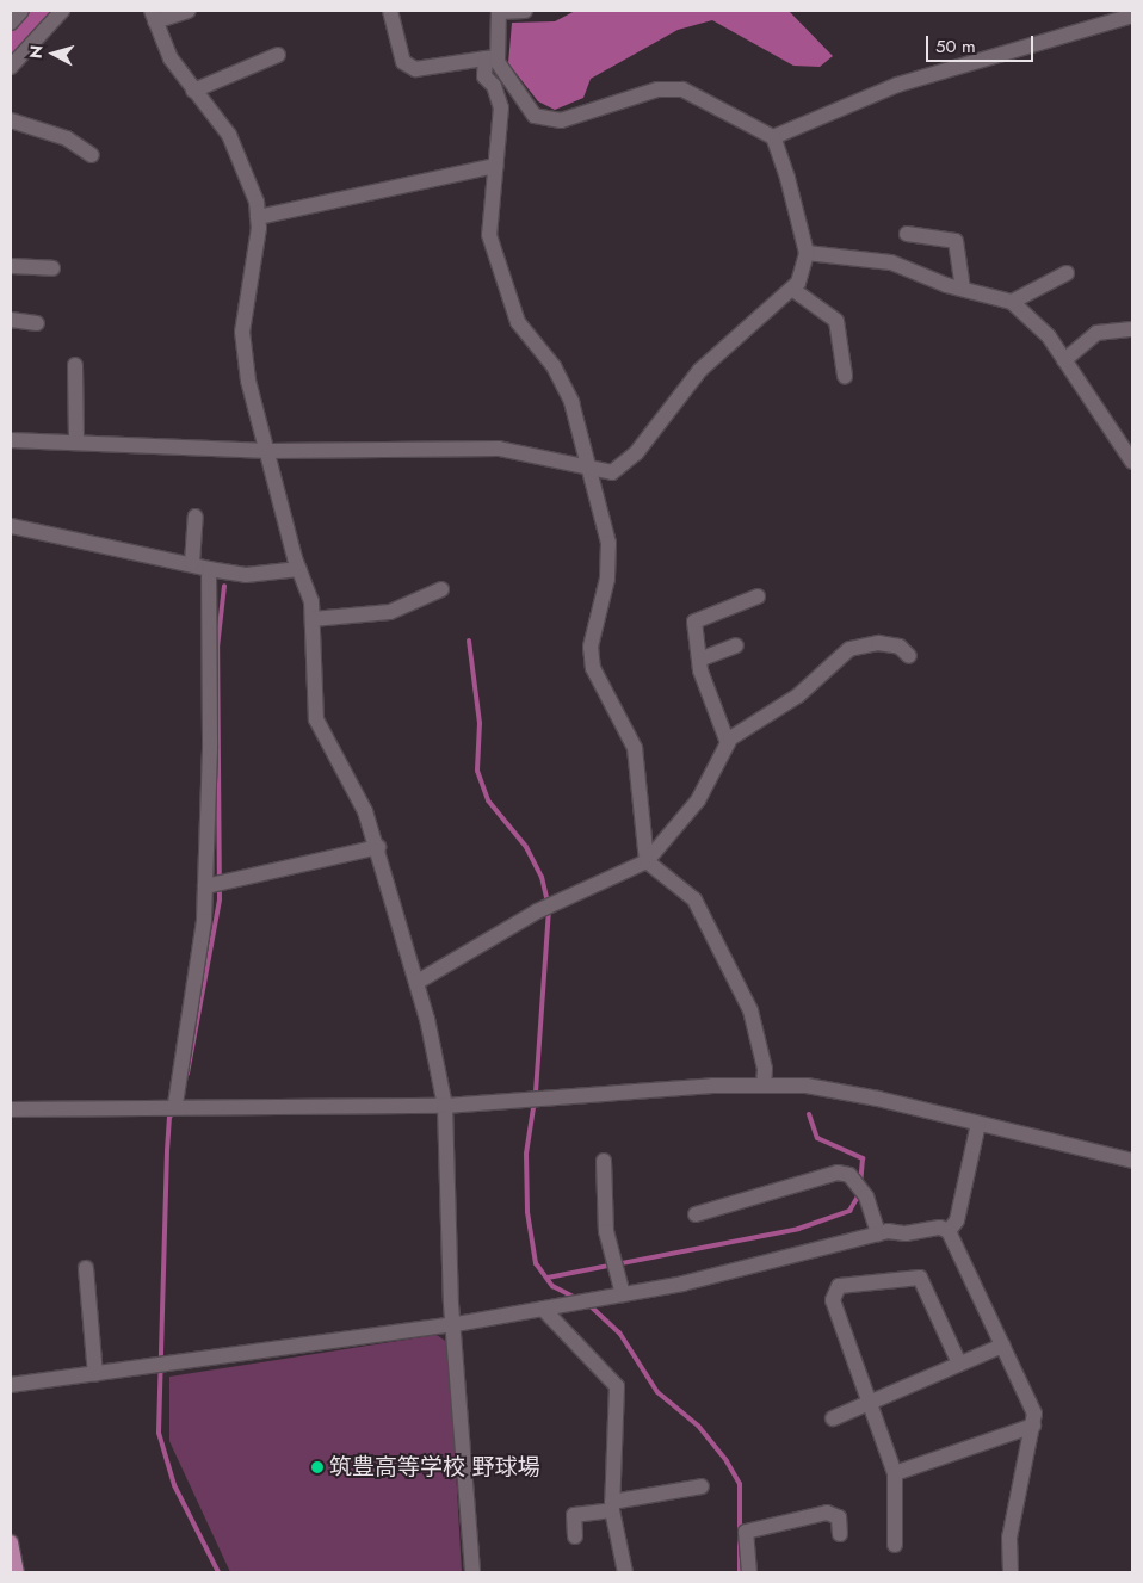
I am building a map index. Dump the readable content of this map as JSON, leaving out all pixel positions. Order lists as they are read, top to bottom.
{
  "places": ["筑豊高等学校 野球場"],
  "scale_bar": "50 m",
  "north": "left"
}
